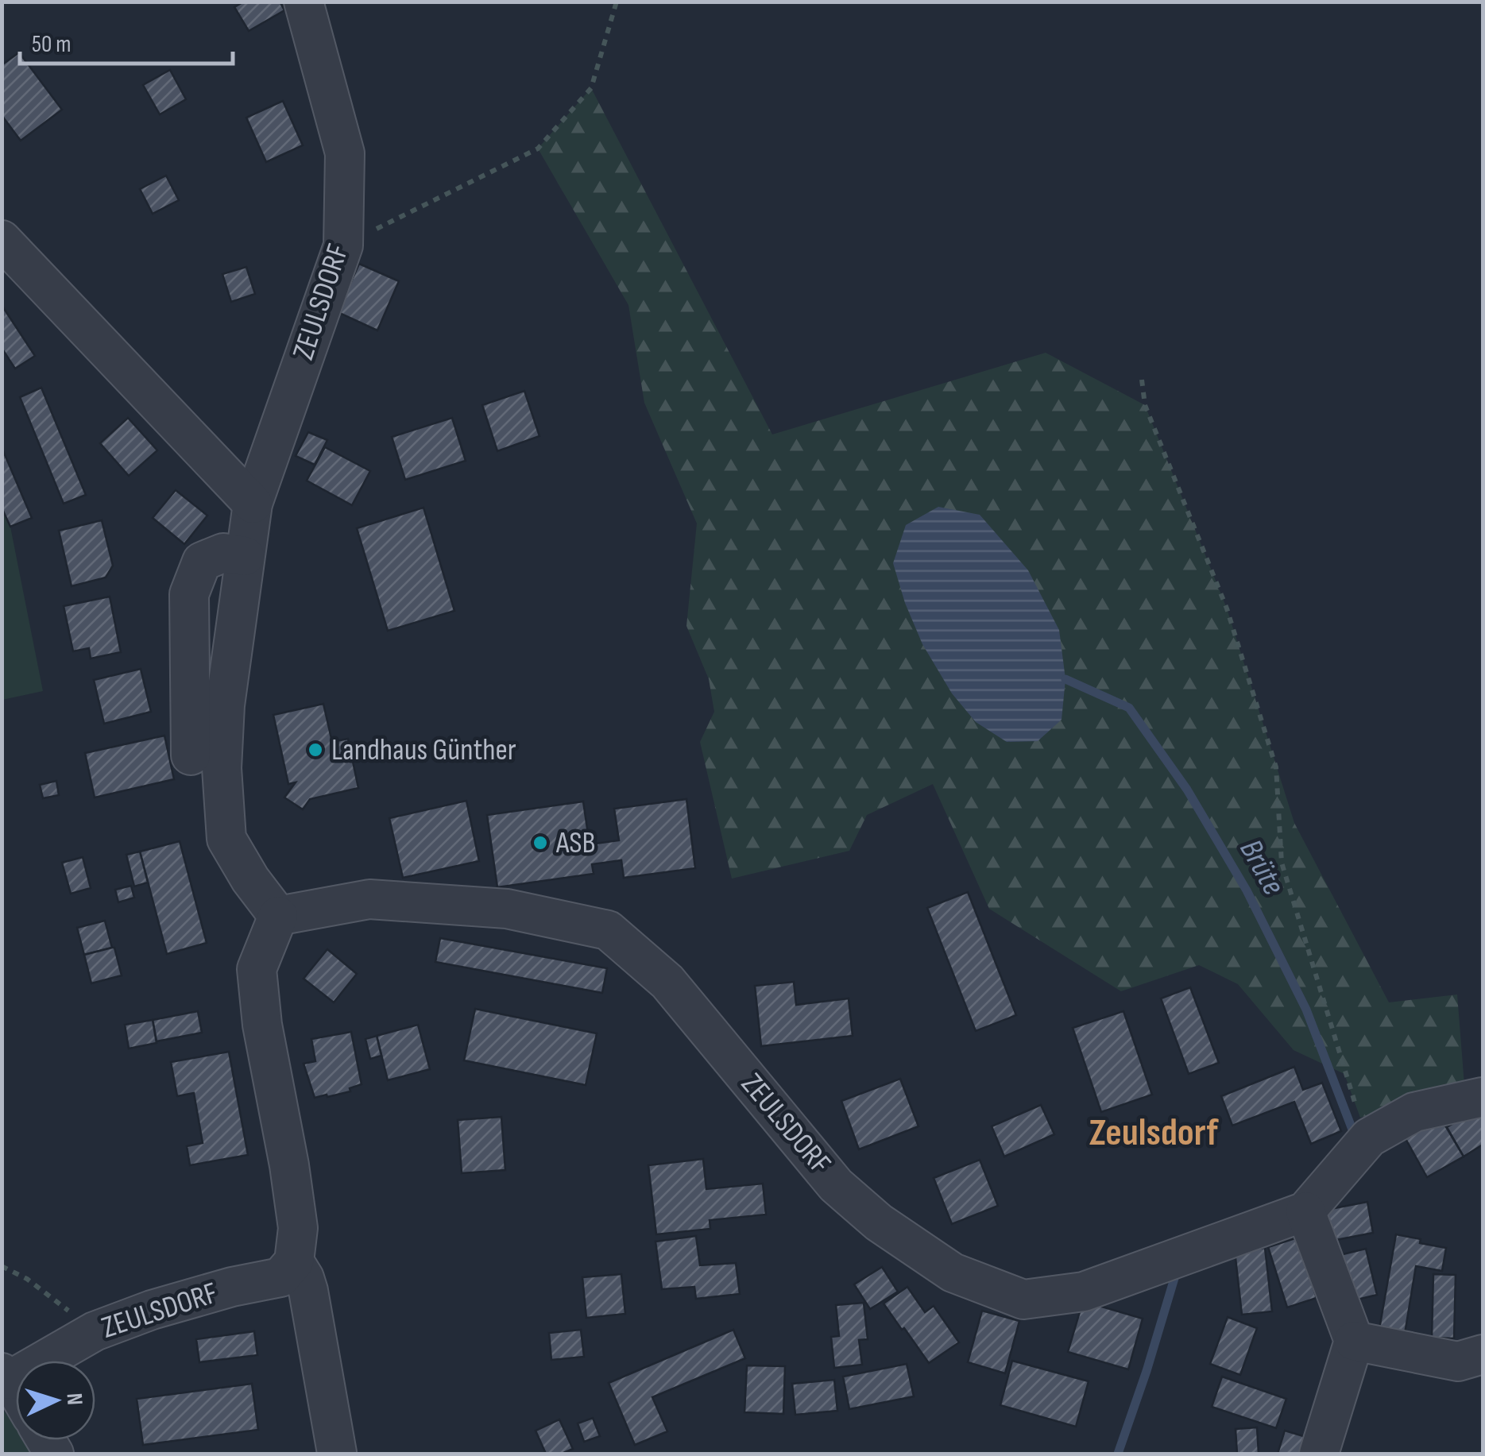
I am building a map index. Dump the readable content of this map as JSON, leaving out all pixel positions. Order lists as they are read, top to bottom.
{
  "streets": {
    "street": ["ZEULSDORF"]
  },
  "districts": ["Zeulsdorf"],
  "water": ["Brüte"],
  "places": ["Landhaus Günther", "ASB"],
  "scale_bar": "50 m",
  "north": "right"
}
